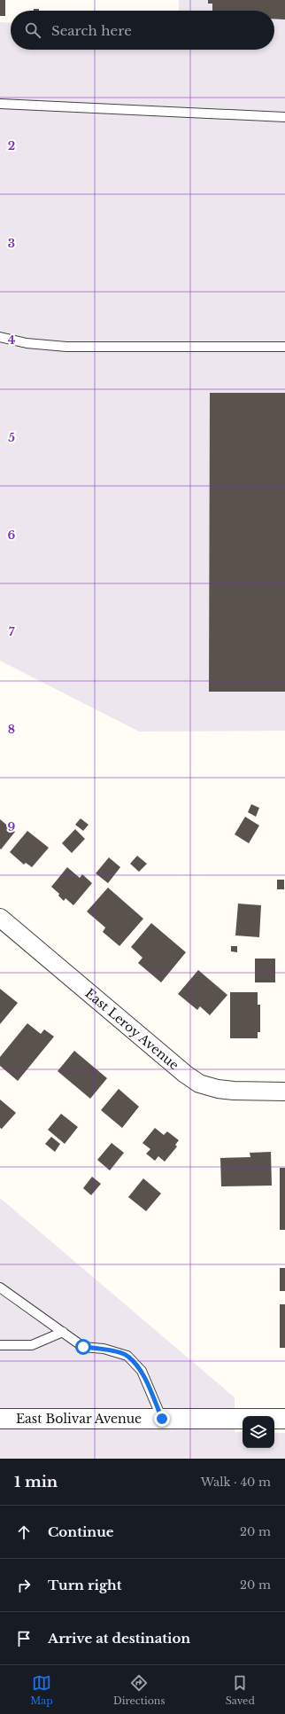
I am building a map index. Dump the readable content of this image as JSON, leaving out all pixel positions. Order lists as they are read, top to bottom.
{
  "streets": {
    "street": ["East Leroy Avenue", "East Bolivar Avenue"]
  },
  "page": {
    "search": "Search here",
    "heading": ["1 min", "Walk · 40 m"],
    "list": [
      ["Continue", "20 m"],
      ["Turn right", "20 m"],
      "Arrive at destination"
    ],
    "nav": ["Map", "Directions", "Saved"]
  },
  "grid": {
    "rows": [
      "2",
      "3",
      "4",
      "5",
      "6",
      "7",
      "8",
      "9"
    ]
  }
}
